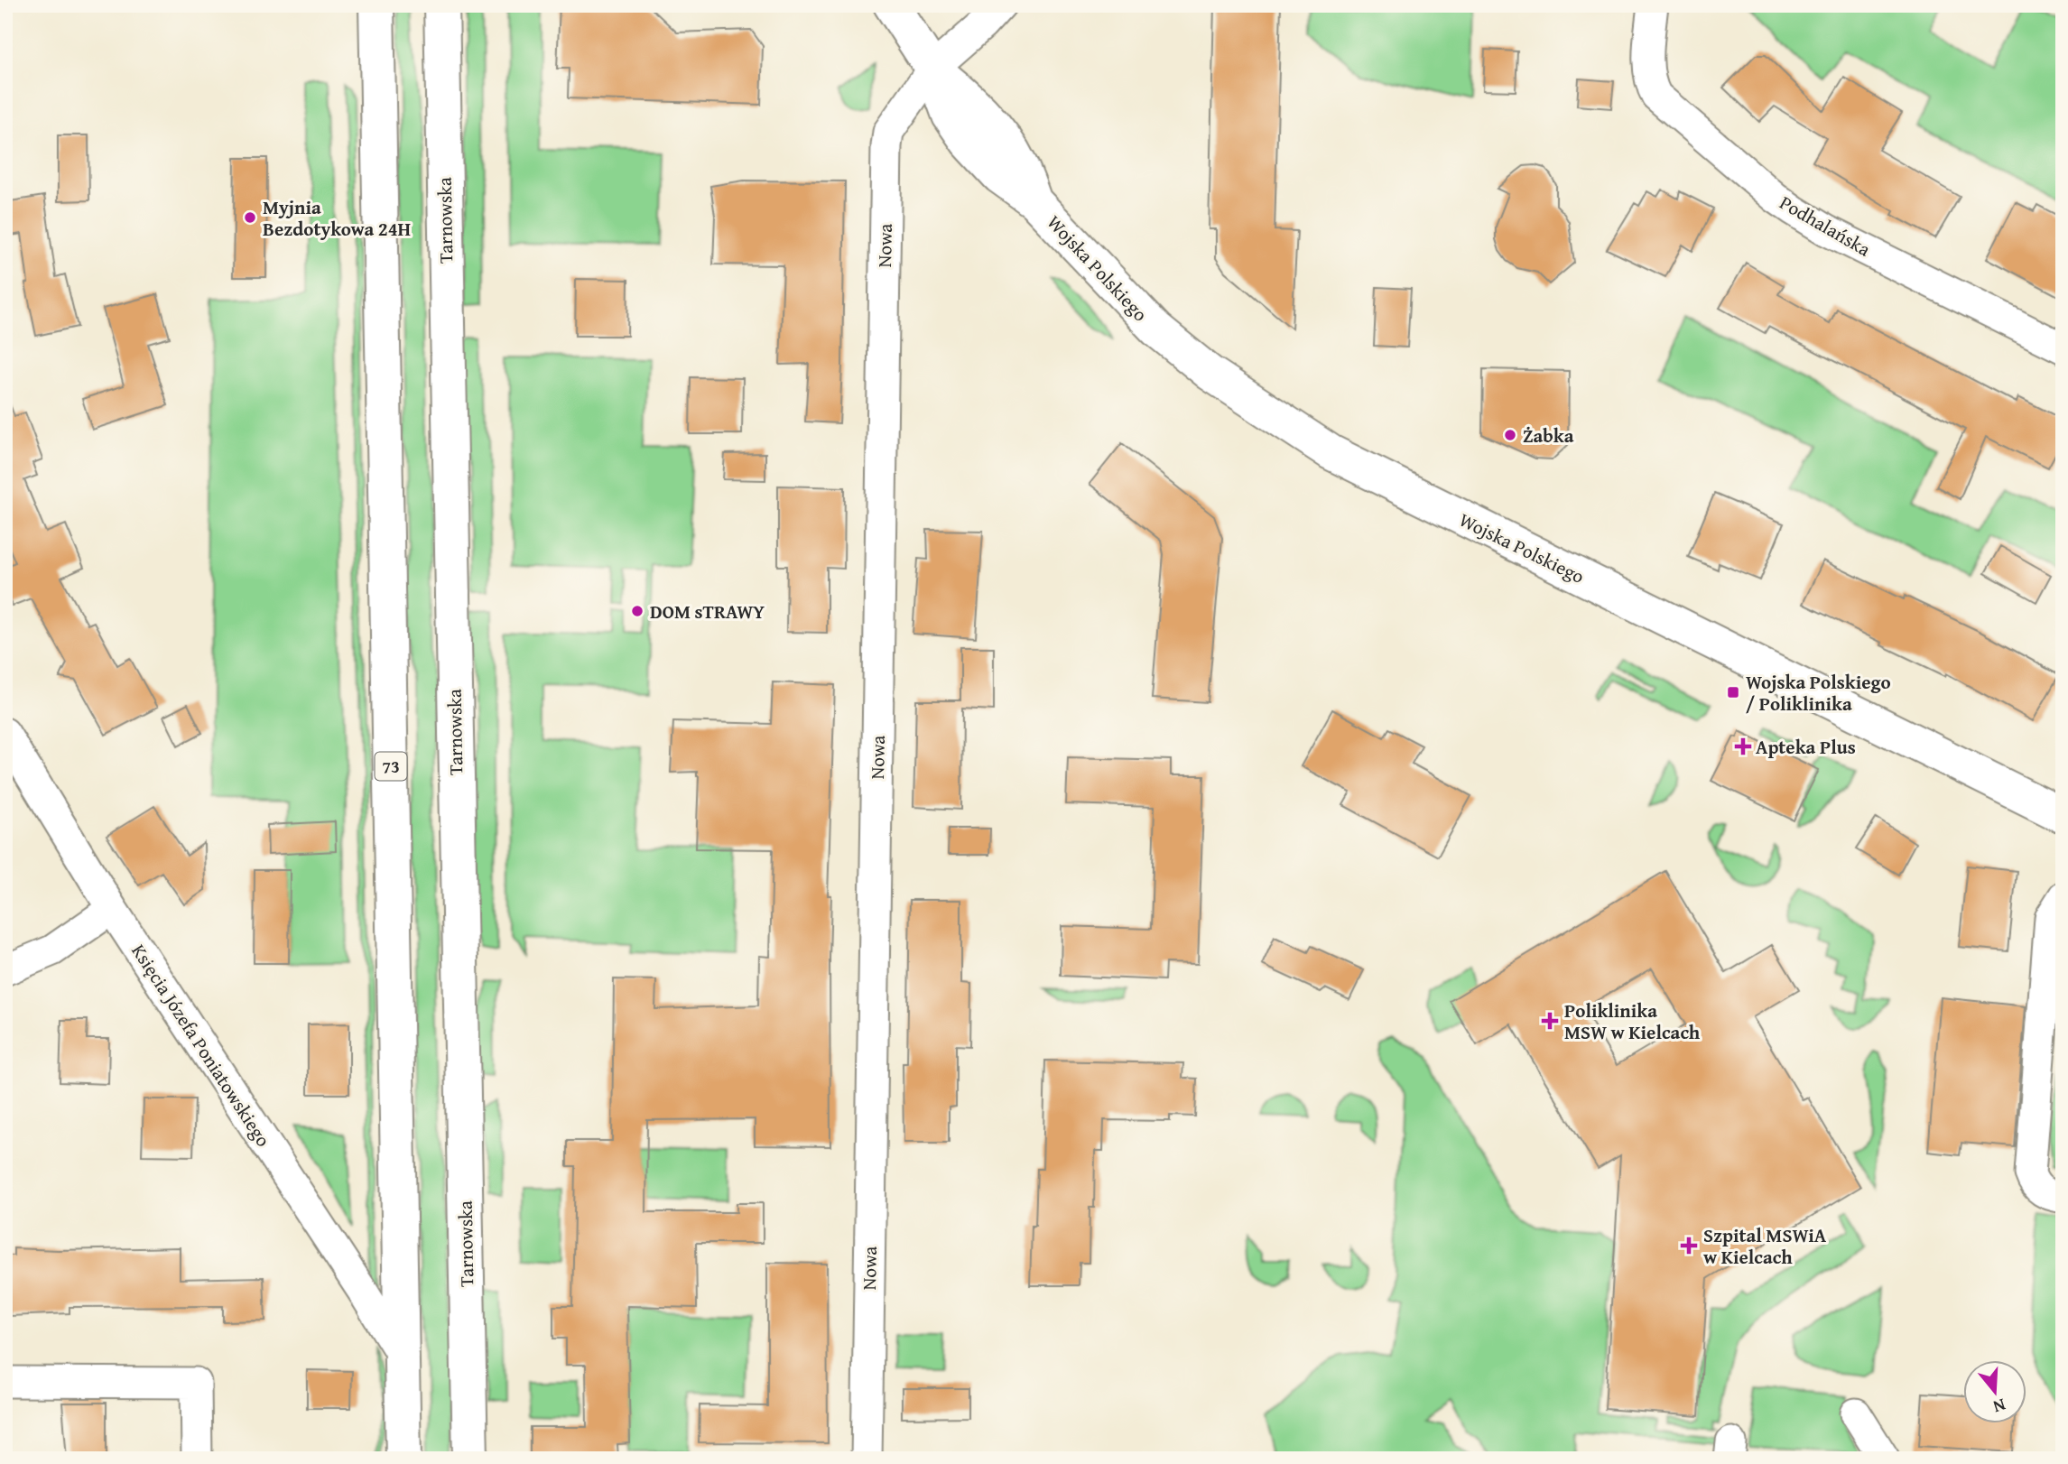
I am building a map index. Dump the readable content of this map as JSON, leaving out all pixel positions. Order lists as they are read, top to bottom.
{
  "streets": {
    "main road": ["Tarnowska", "Wojska Polskiego", "73"],
    "street": ["Podhalańska", "Nowa", "Księcia Józefa Poniatowskiego"]
  },
  "crossings": [
    ["Nowa", "Wojska Polskiego"],
    ["73", "Księcia Józefa Poniatowskiego"]
  ],
  "places": {
    "other": ["Myjnia Bezdotykowa 24H", "Żabka", "DOM sTRAWY"],
    "transit": ["Wojska Polskiego / Poliklinika"],
    "health": ["Apteka Plus", "Poliklinika MSW w Kielcach", "Szpital MSWiA w Kielcach"]
  },
  "north": "bottom"
}
